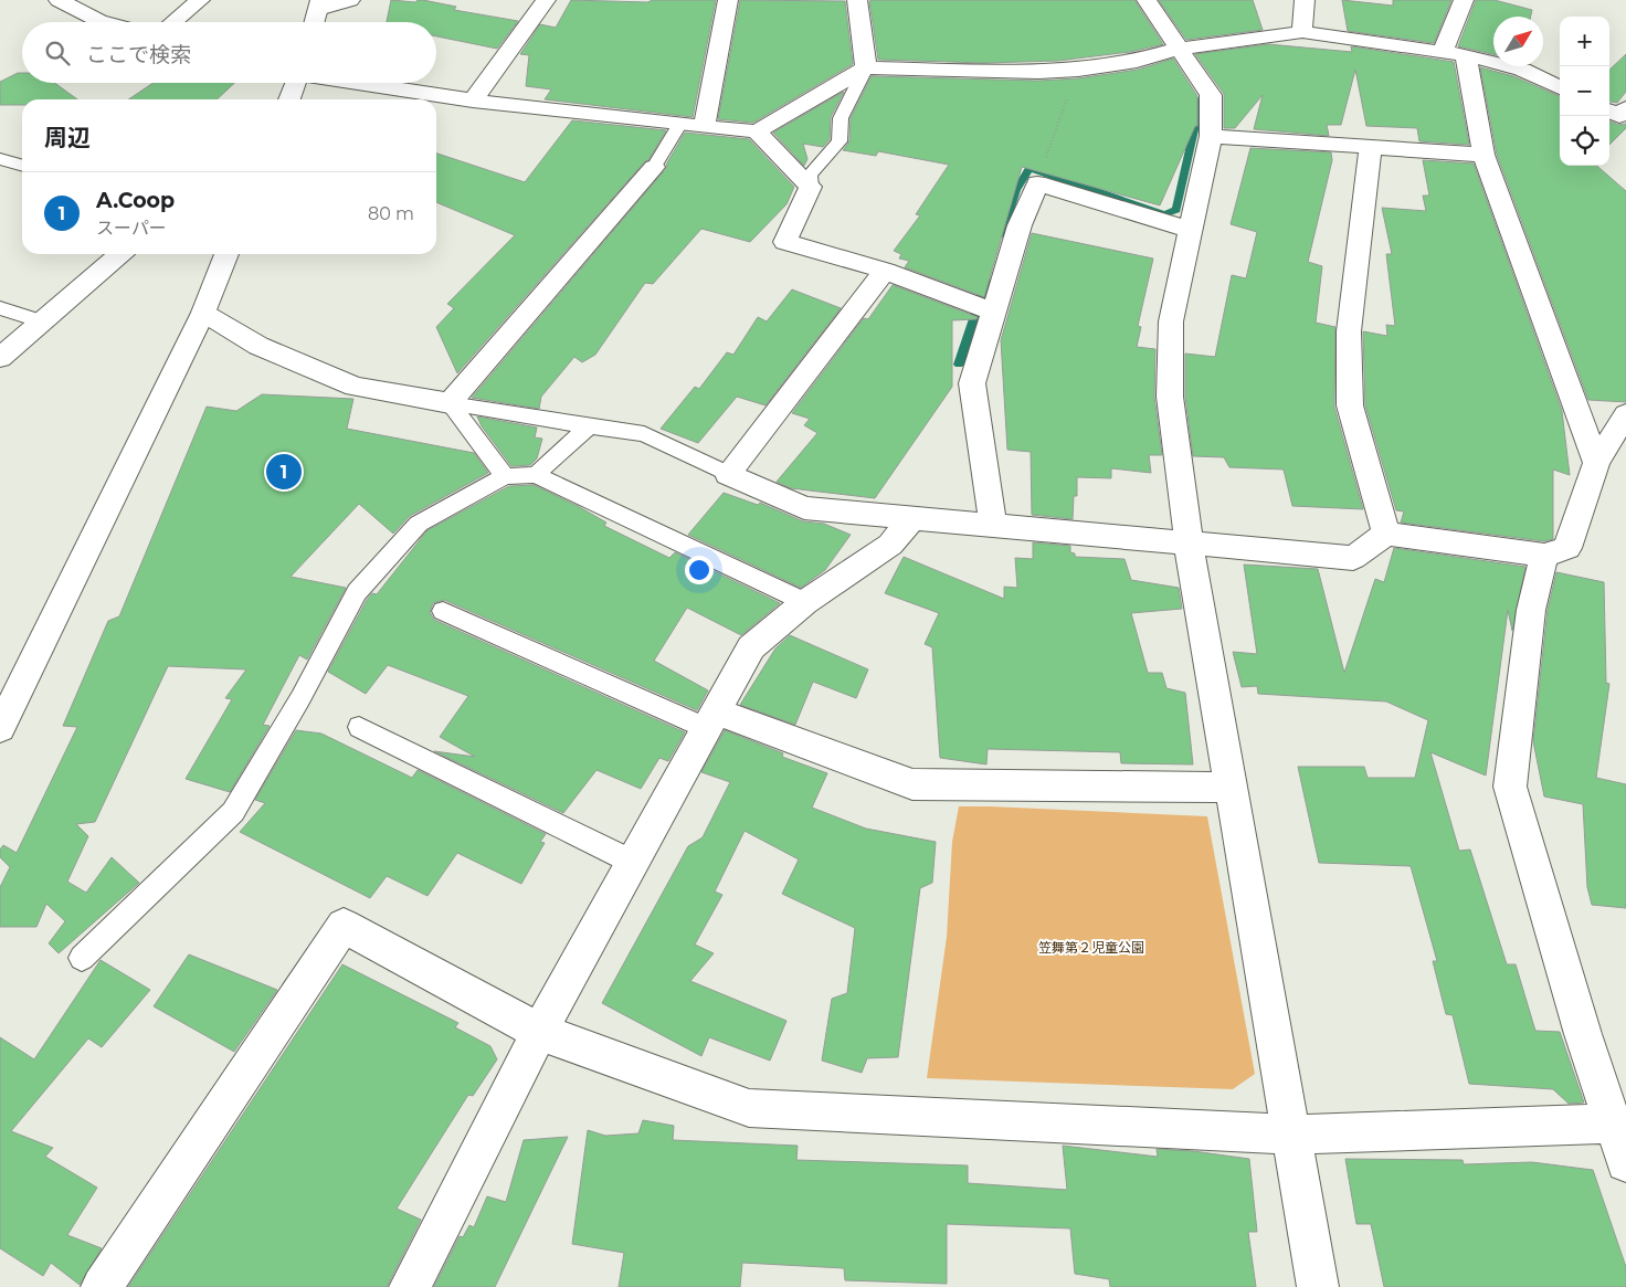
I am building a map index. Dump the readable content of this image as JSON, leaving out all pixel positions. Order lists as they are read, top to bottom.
{
  "parks": ["笠舞第２児童公園"],
  "north": "top right",
  "page": {
    "map_buttons": ["+", "−"],
    "search": "ここで検索",
    "heading": "周辺",
    "list": [
      {
        "mark": "1",
        "name": "A.Coop",
        "note": "スーパー",
        "value": "80 m"
      }
    ],
    "pins": "1"
  }
}
